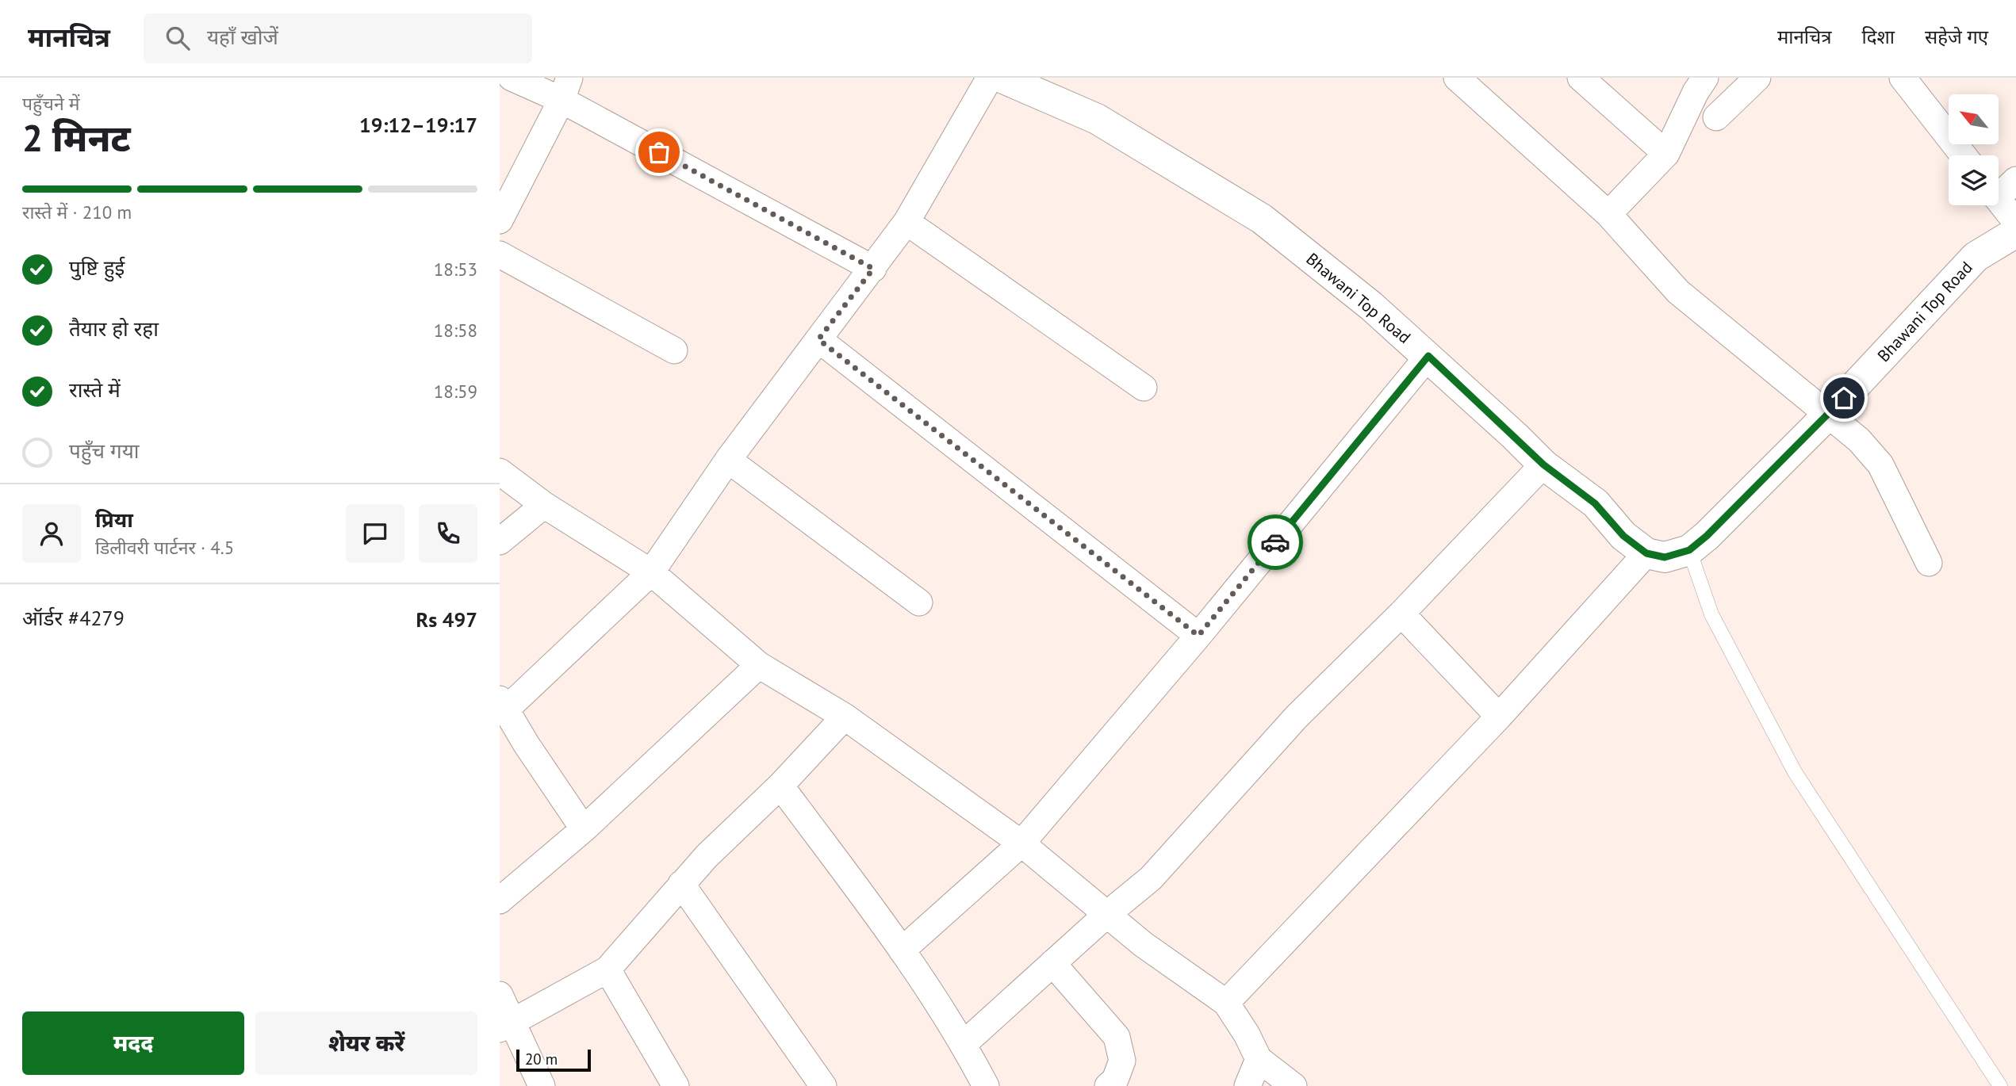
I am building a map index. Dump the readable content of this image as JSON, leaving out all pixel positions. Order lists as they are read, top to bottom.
{
  "streets": {
    "street": ["Bhawani Top Road"]
  },
  "scale_bar": "20 m",
  "north": "top left",
  "page": {
    "header": "मानचित्र",
    "search": "यहाँ खोजें",
    "nav": ["मानचित्र", "दिशा", "सहेजे गए"],
    "heading": ["2 मिनट", "पहुँचने में", "19:12–19:17"],
    "panel": [
      "प्रिया",
      "डिलीवरी पार्टनर · 4.5",
      "ऑर्डर #4279",
      "Rs 497"
    ],
    "bar": "रास्ते में · 210 m",
    "list": [
      ["पुष्टि हुई", "18:53"],
      ["तैयार हो रहा", "18:58"],
      ["रास्ते में", "18:59"],
      "पहुँच गया"
    ],
    "buttons": ["मदद", "शेयर करें"],
    "scale": "20 m"
  }
}
